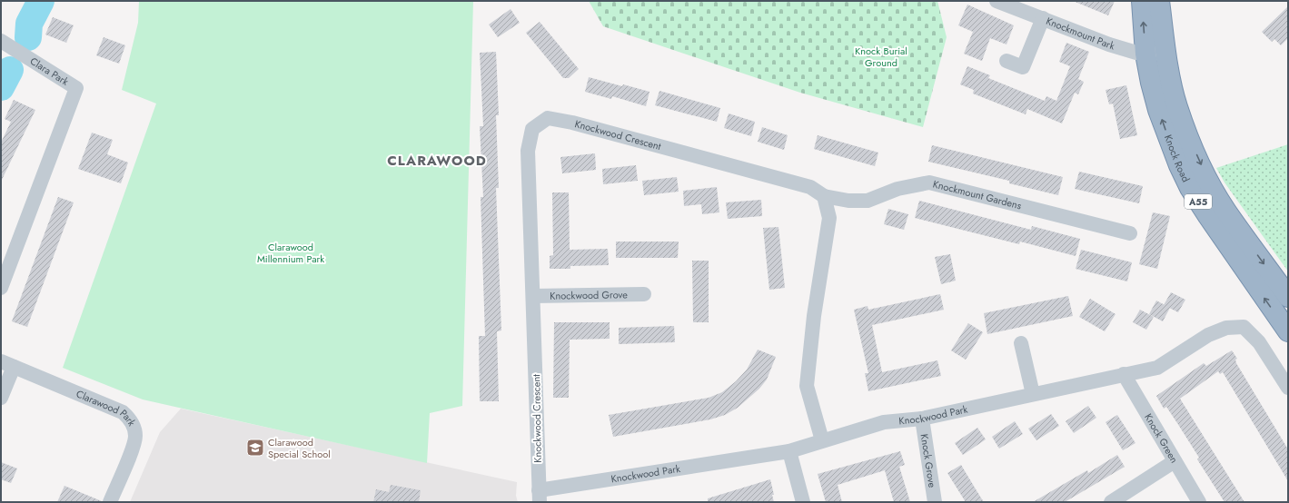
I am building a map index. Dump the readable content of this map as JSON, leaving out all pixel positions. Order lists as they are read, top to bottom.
{
  "streets": {
    "highway": ["Knock Road", "A55"],
    "street": [
      "Knockmount Park",
      "Clara Park",
      "Knockwood Crescent",
      "Knockmount Gardens",
      "Knockwood Grove",
      "Clarawood Park",
      "Knockwood Park",
      "Knock Green",
      "Knock Grove"
    ]
  },
  "crossings": [
    ["Knockmount Park", "Knock Road"],
    ["Knockwood Crescent", "Knockmount Gardens"],
    ["Knockwood Crescent", "Knockwood Grove"],
    ["Knockwood Crescent", "Knockwood Park"],
    ["Knockwood Park", "Knock Green"],
    ["Knockwood Park", "Knock Grove"]
  ],
  "districts": ["CLARAWOOD"],
  "parks": ["Knock Burial Ground", "Clarawood Millennium Park"],
  "places": {
    "school or university": ["Clarawood Special School"]
  }
}
